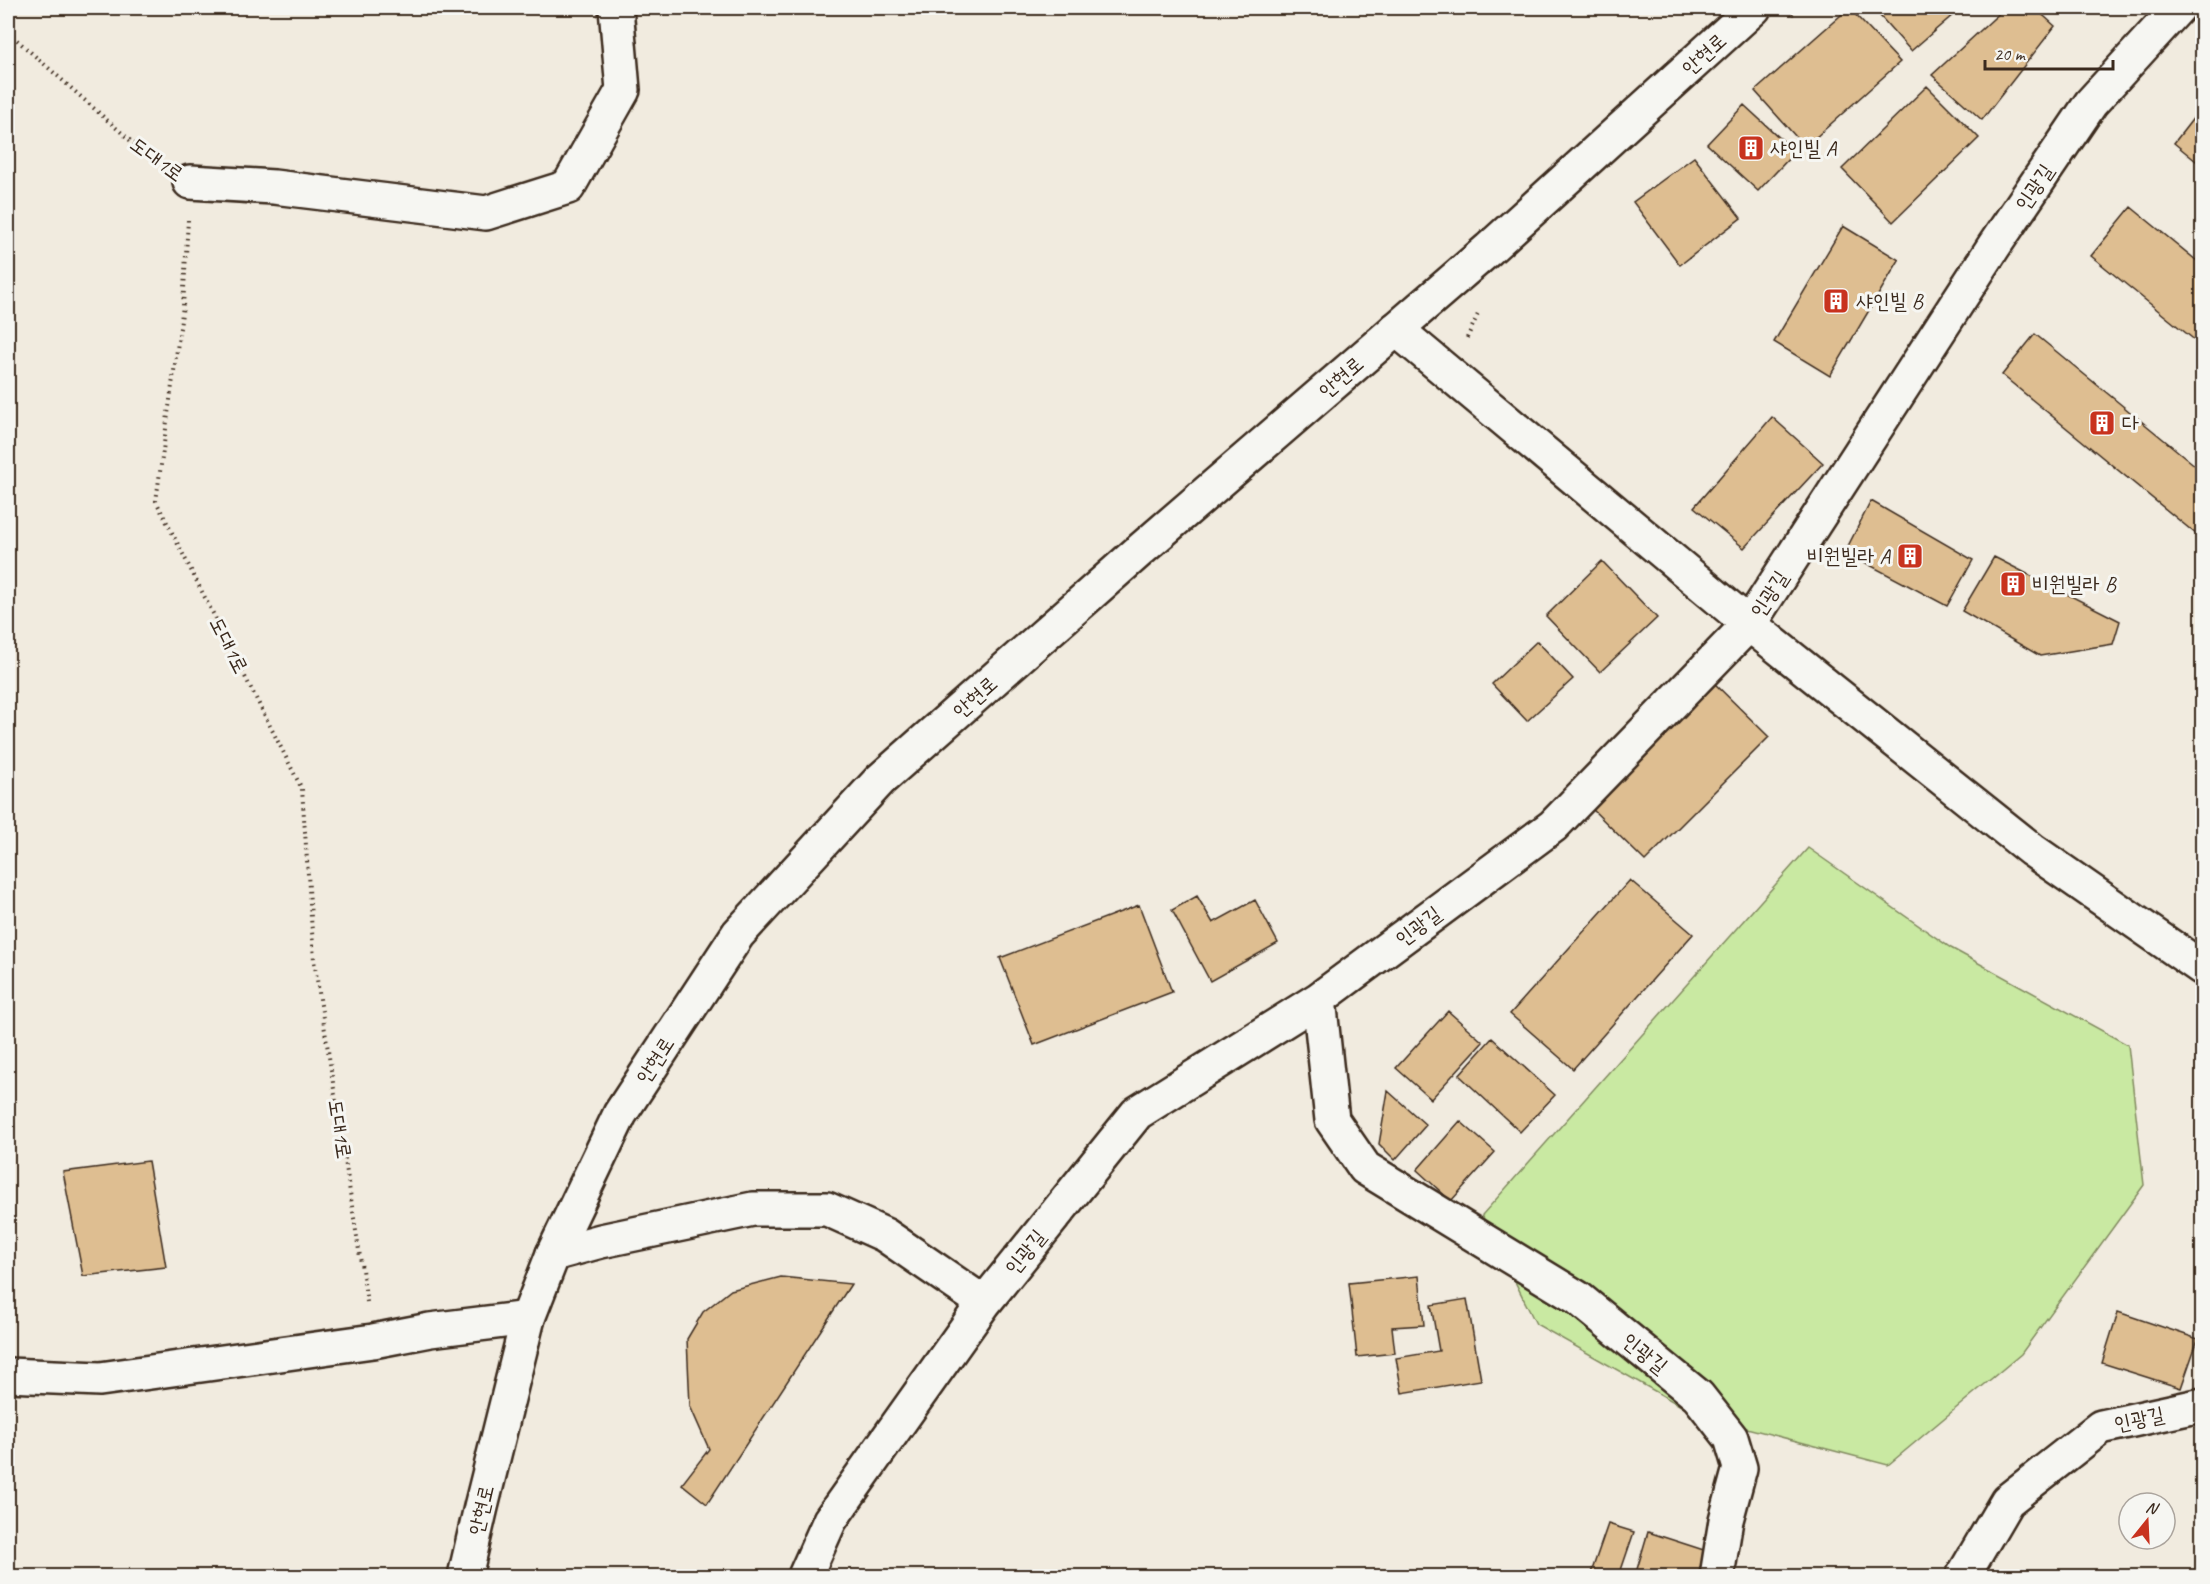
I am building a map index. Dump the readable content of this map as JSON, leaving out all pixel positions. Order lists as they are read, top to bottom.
{
  "streets": {
    "street": ["안현로", "인광길"],
    "path": ["도대1로"]
  },
  "places": {
    "building": [
      "샤인빌 A",
      "샤인빌 B",
      "다",
      "비원빌라 A",
      "비원빌라 B"
    ]
  },
  "scale_bar": "20 m",
  "north": "top"
}
